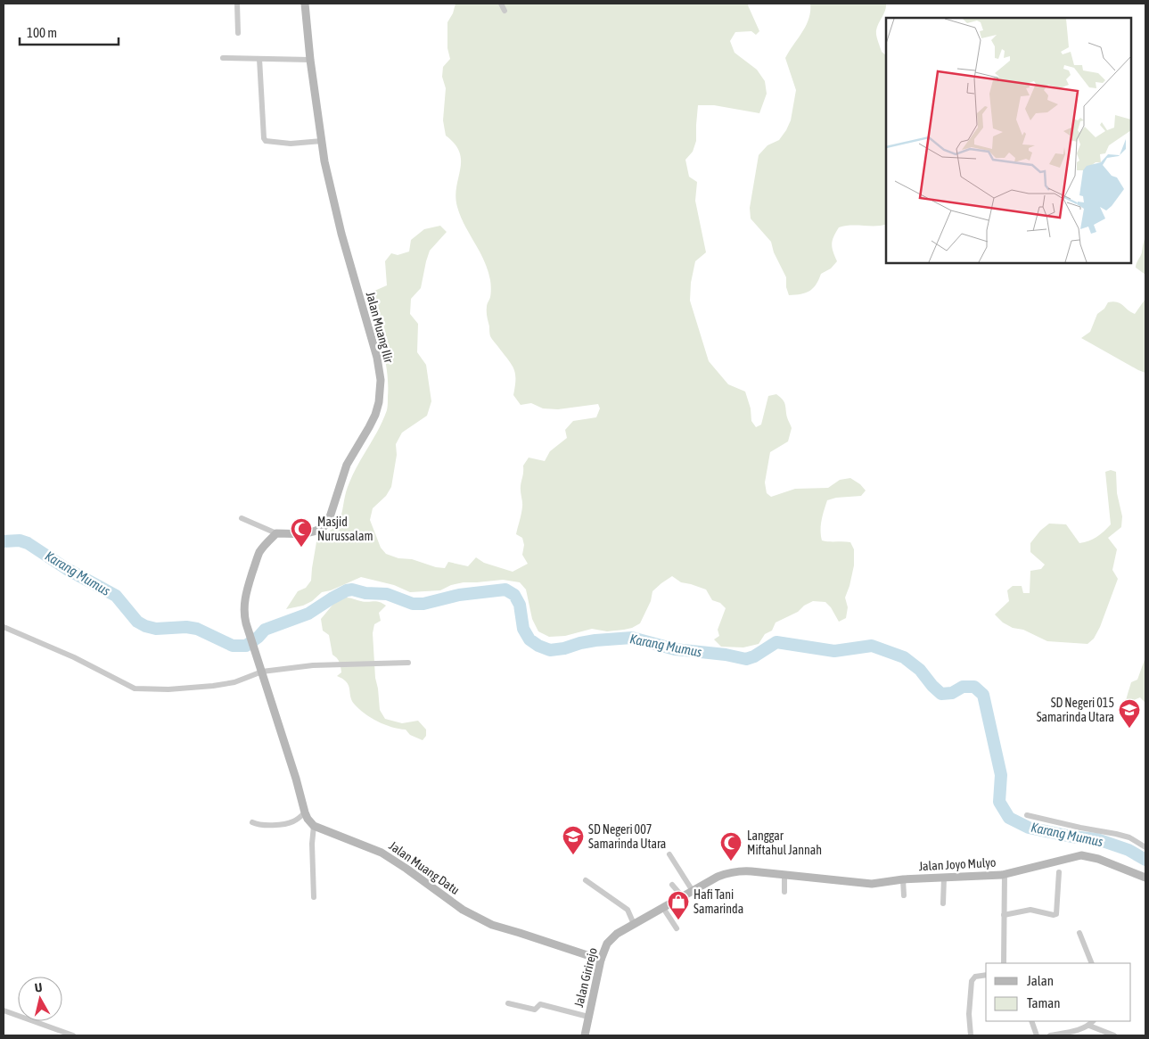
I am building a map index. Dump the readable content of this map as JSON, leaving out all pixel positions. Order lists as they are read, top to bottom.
{
  "streets": {
    "main road": [
      "Jalan Muang Ilir",
      "Jalan Joyo Mulyo",
      "Jalan Muang Datu",
      "Jalan Girirejo"
    ]
  },
  "crossings": [
    ["Jalan Joyo Mulyo", "Jalan Girirejo"],
    ["Jalan Muang Datu", "Jalan Girirejo"]
  ],
  "water": ["Karang Mumus"],
  "places": {
    "mosque": ["Masjid Nurussalam", "Langgar Miftahul Jannah"],
    "school or university": ["SD Negeri 015 Samarinda Utara", "SD Negeri 007 Samarinda Utara"],
    "shop": ["Hafi Tani Samarinda"]
  },
  "legend": ["Jalan", "Taman"],
  "scale_bar": "100 m",
  "north": "top"
}
